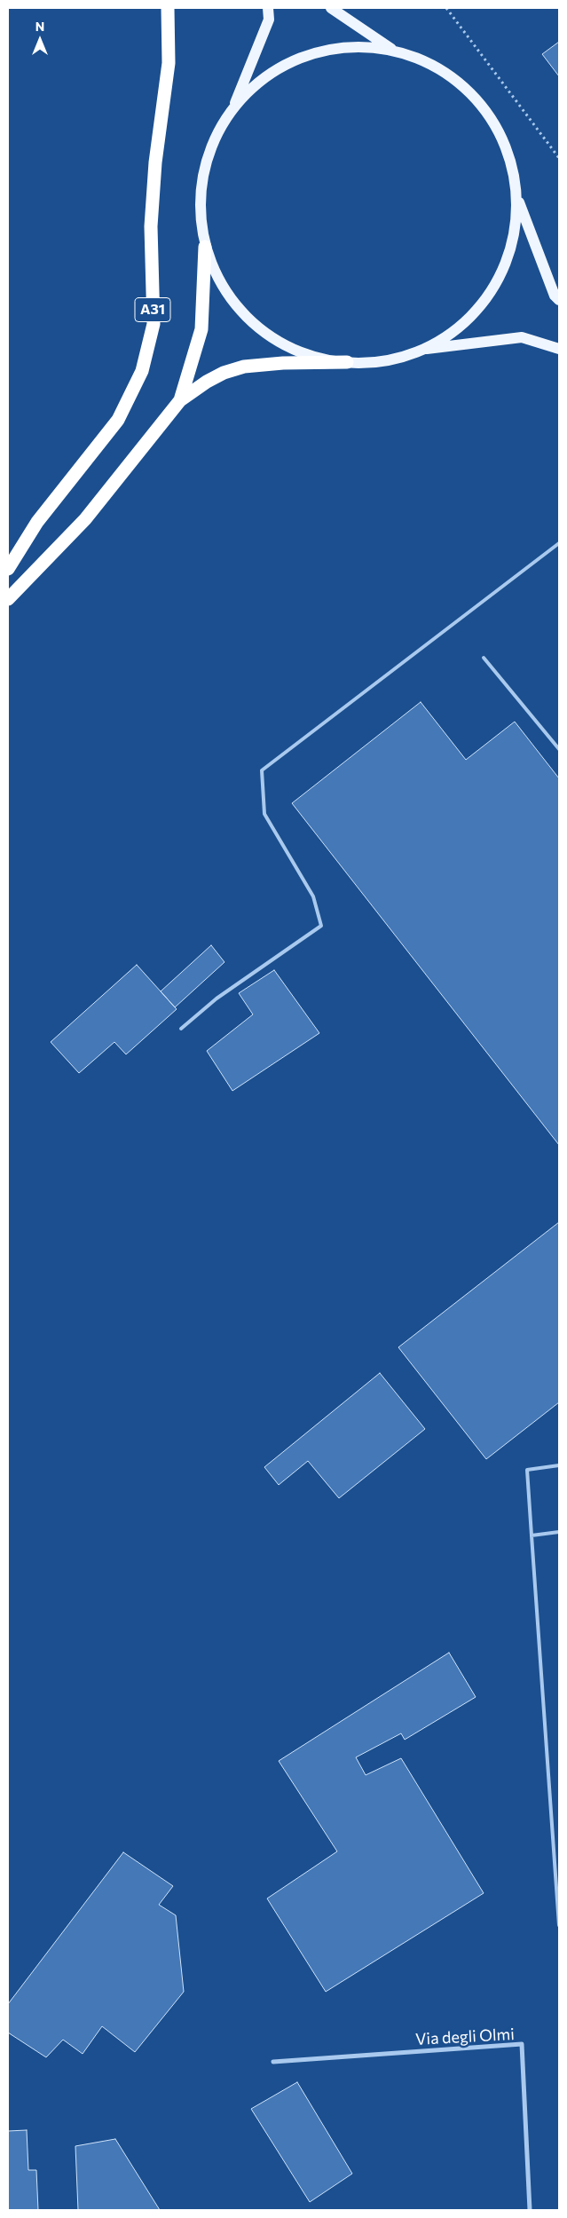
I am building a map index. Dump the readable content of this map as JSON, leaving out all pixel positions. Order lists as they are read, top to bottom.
{
  "streets": {
    "highway": ["A31"],
    "street": ["Via degli Olmi"]
  },
  "north": "top"
}
